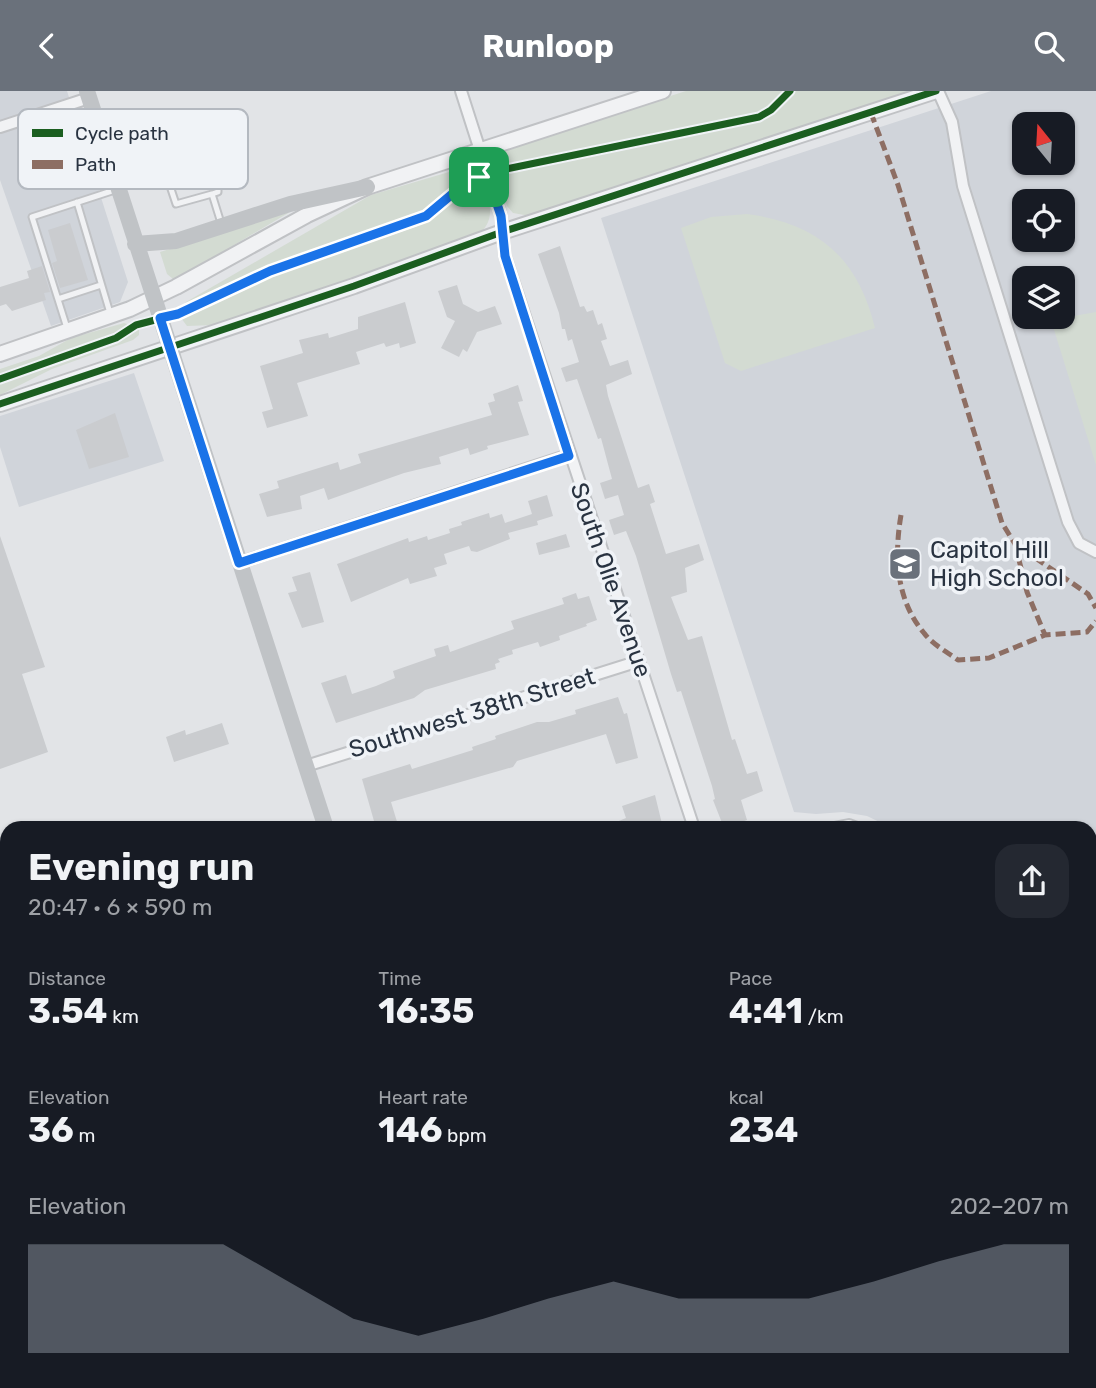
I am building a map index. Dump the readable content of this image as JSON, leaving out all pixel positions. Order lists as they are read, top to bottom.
{
  "streets": {
    "street": ["South Olie Avenue", "Southwest 38th Street"]
  },
  "crossings": [
    ["South Olie Avenue", "Southwest 38th Street"]
  ],
  "places": {
    "school or university": ["Capitol Hill High School"]
  },
  "legend": ["Cycle path", "Path"],
  "north": "top",
  "page": {
    "header": "Runloop",
    "heading": ["Evening run", "20:47 · 6 × 590 m"],
    "stats": [
      ["Distance", "3.54 km"],
      ["Time", "16:35"],
      ["Pace", "4:41 /km"],
      ["Elevation", "36 m"],
      ["Heart rate", "146 bpm"],
      ["kcal", "234"]
    ],
    "chart": ["Elevation", "202–207 m"]
  }
}
